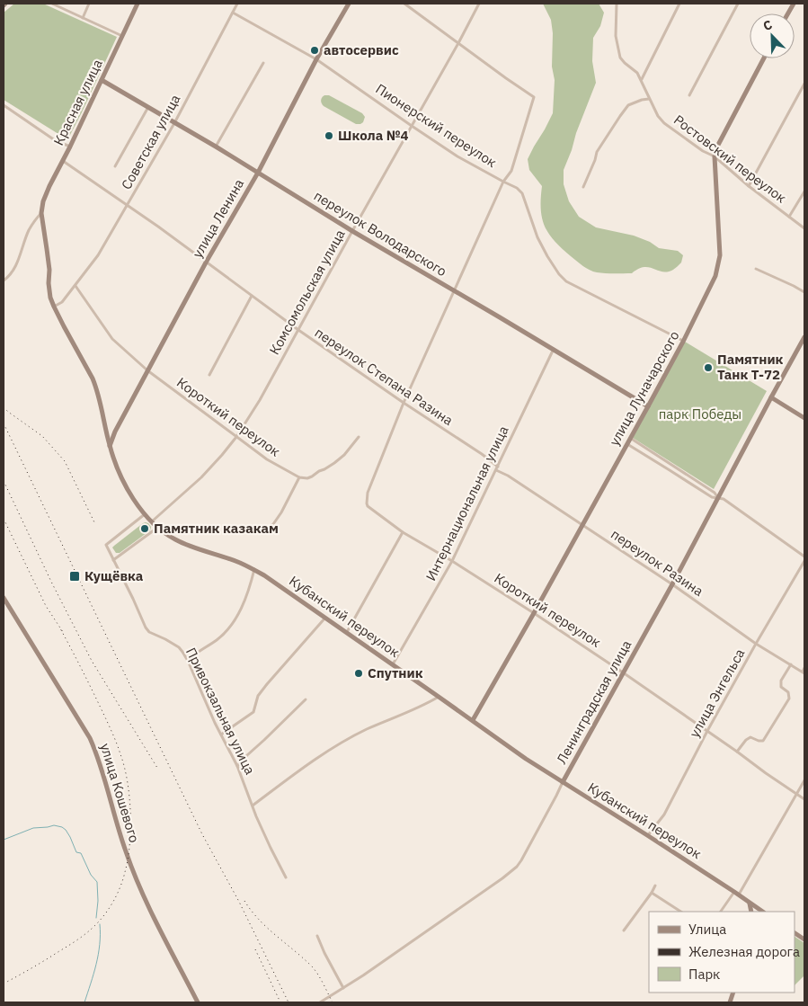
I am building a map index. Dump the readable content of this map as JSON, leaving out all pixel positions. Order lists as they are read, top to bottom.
{
  "streets": {
    "street": [
      "Красная улица",
      "Пионерский переулок",
      "Советская улица",
      "Ростовский переулок",
      "улица Ленина",
      "переулок Володарского",
      "Комсомольская улица",
      "переулок Степана Разина",
      "улица Луначарского",
      "Короткий переулок",
      "Интернациональная улица",
      "переулок Разина",
      "Кубанский переулок",
      "улица Энгельса",
      "Ленинградская улица",
      "Привокзальная улица",
      "улица Кошевого"
    ]
  },
  "crossings": [
    ["Красная улица", "переулок Володарского"],
    ["Красная улица", "переулок Степана Разина"],
    ["Красная улица", "Кубанский переулок"],
    ["Пионерский переулок", "Советская улица"],
    ["Пионерский переулок", "улица Ленина"],
    ["Пионерский переулок", "Комсомольская улица"],
    ["Пионерский переулок", "улица Луначарского"],
    ["Советская улица", "переулок Володарского"],
    ["Советская улица", "переулок Степана Разина"],
    ["Советская улица", "Кубанский переулок"],
    ["Ростовский переулок", "улица Луначарского"],
    ["улица Ленина", "переулок Володарского"],
    ["улица Ленина", "переулок Степана Разина"],
    ["улица Ленина", "Короткий переулок"],
    ["улица Ленина", "Кубанский переулок"],
    ["переулок Володарского", "Комсомольская улица"],
    ["переулок Володарского", "улица Луначарского"],
    ["переулок Володарского", "Интернациональная улица"],
    ["Комсомольская улица", "переулок Степана Разина"],
    ["Комсомольская улица", "Короткий переулок"],
    ["Комсомольская улица", "Кубанский переулок"],
    ["переулок Степана Разина", "Короткий переулок"],
    ["переулок Степана Разина", "Интернациональная улица"],
    ["переулок Степана Разина", "переулок Разина"],
    ["улица Луначарского", "Короткий переулок"],
    ["улица Луначарского", "переулок Разина"],
    ["улица Луначарского", "Кубанский переулок"],
    ["Короткий переулок", "Интернациональная улица"],
    ["Короткий переулок", "улица Энгельса"],
    ["Короткий переулок", "Ленинградская улица"],
    ["Интернациональная улица", "переулок Разина"],
    ["Интернациональная улица", "Кубанский переулок"],
    ["переулок Разина", "улица Энгельса"],
    ["переулок Разина", "Ленинградская улица"],
    ["Кубанский переулок", "улица Энгельса"],
    ["Кубанский переулок", "Ленинградская улица"],
    ["Кубанский переулок", "Привокзальная улица"]
  ],
  "parks": ["парк Победы"],
  "places": {
    "other": [
      "автосервис",
      "Школа №4",
      "Памятник Танк Т-72",
      "Памятник казакам",
      "Спутник"
    ],
    "transit": ["Кущёвка"]
  },
  "legend": ["Улица", "Железная дорога", "Парк"],
  "north": "top left"
}
